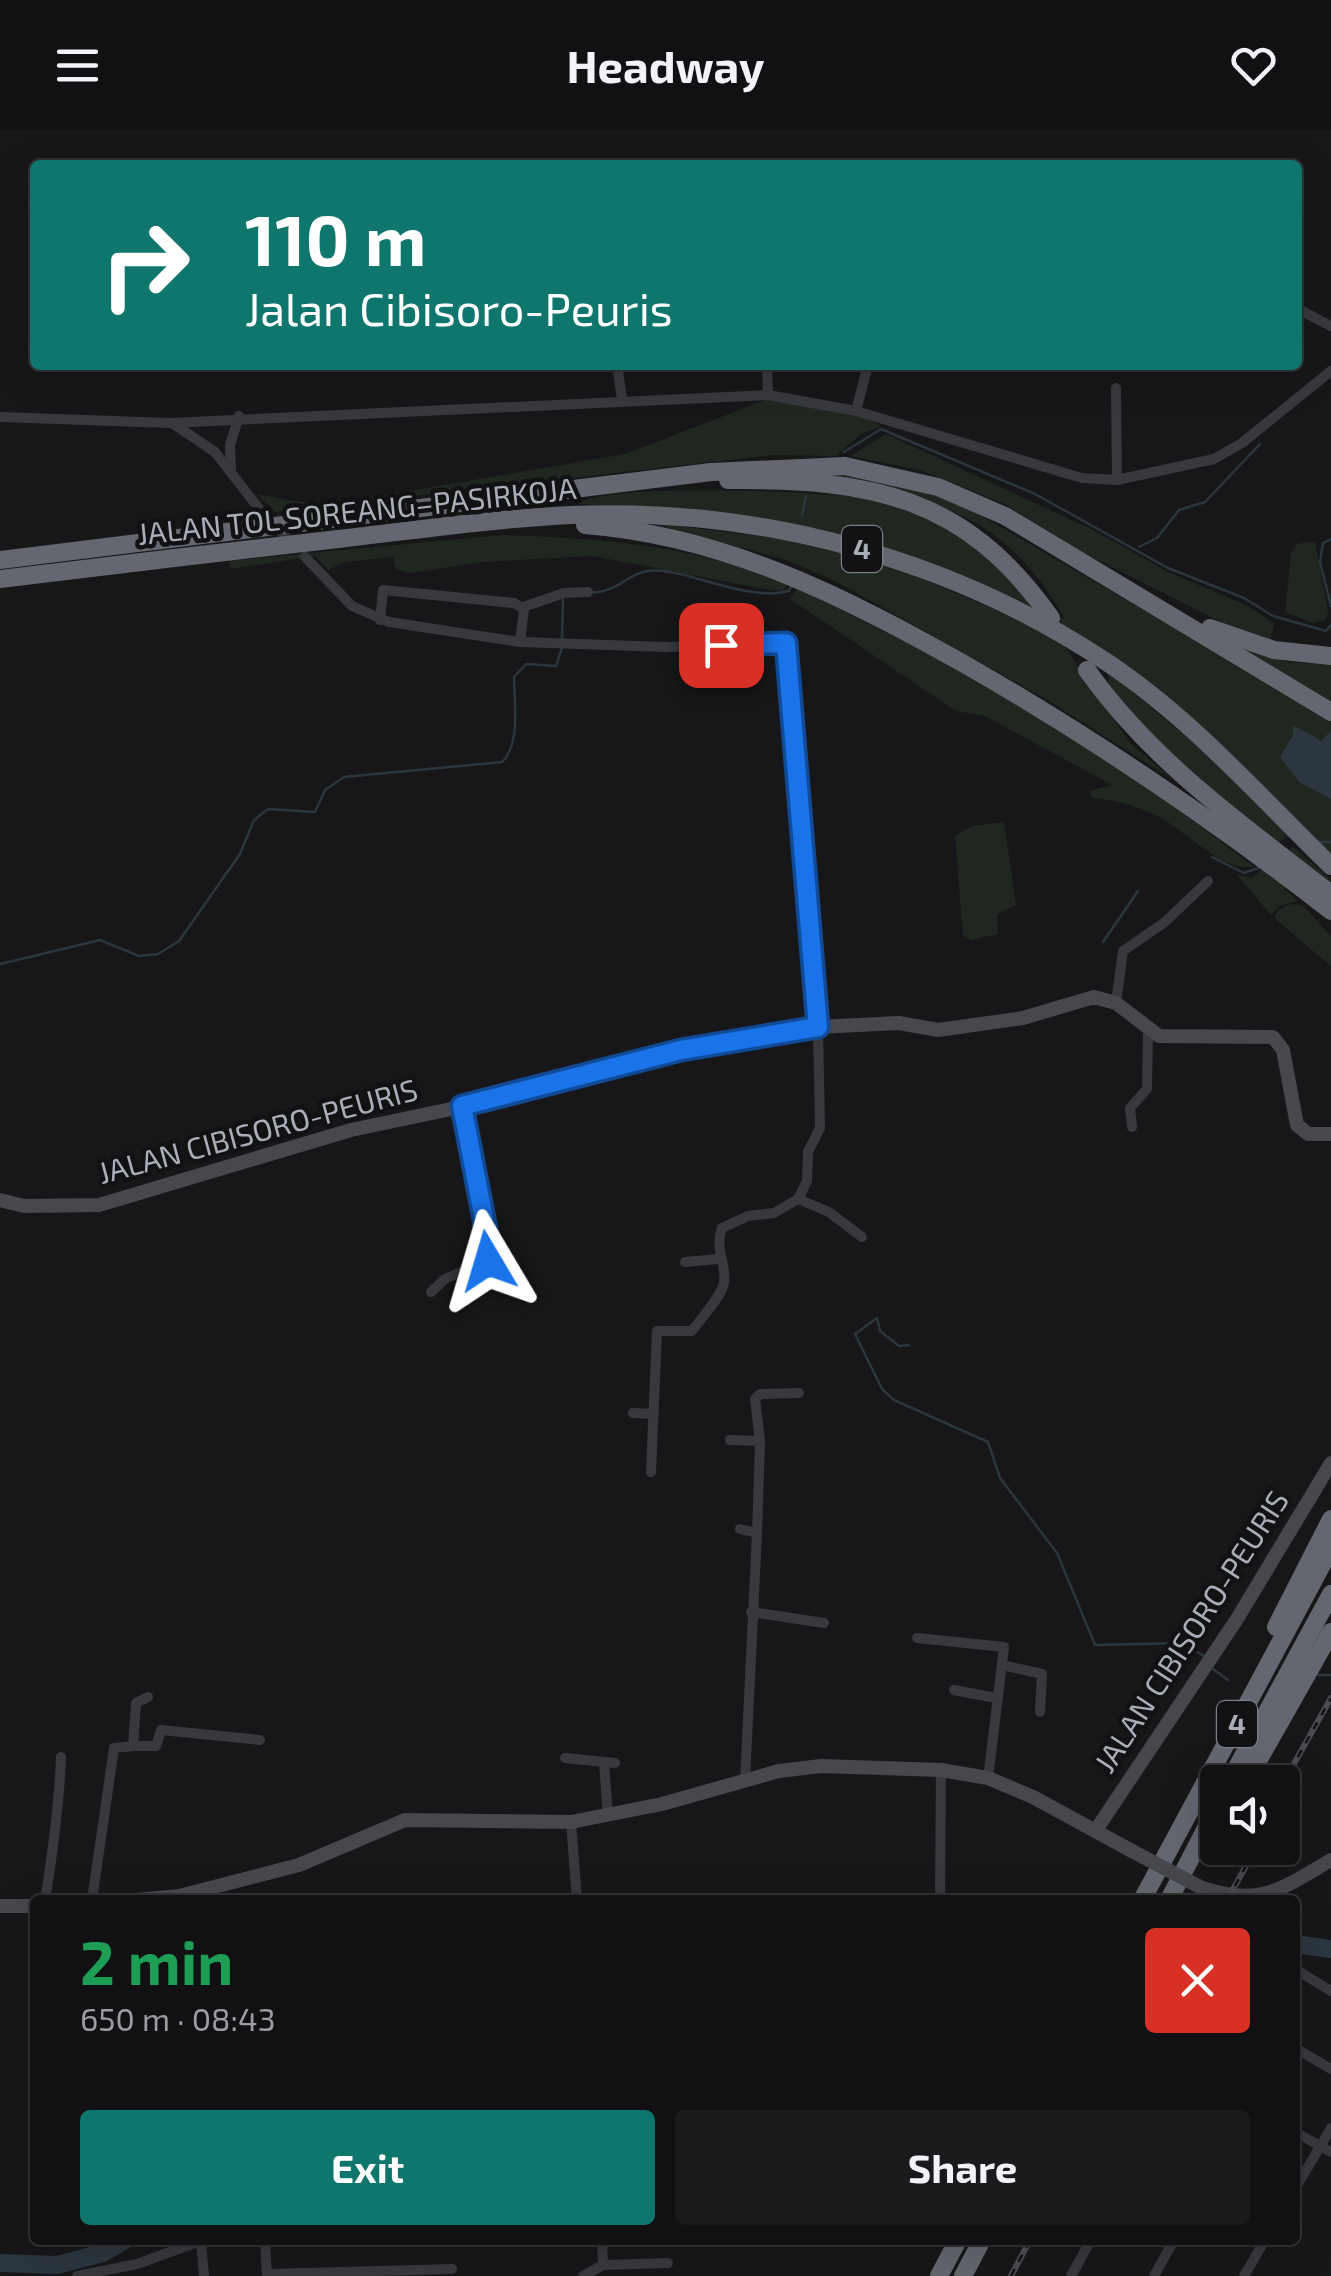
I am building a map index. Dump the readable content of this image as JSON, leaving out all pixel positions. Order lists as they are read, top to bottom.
{
  "streets": {
    "highway": ["JALAN TOL SOREANG–PASIRKOJA", "4"],
    "street": ["JALAN CIBISORO-PEURIS"]
  },
  "page": {
    "header": "Headway",
    "turn": ["110 m", "Jalan Cibisoro-Peuris"],
    "heading": ["2 min", "650 m · 08:43"],
    "buttons": ["Exit", "Share"]
  }
}
